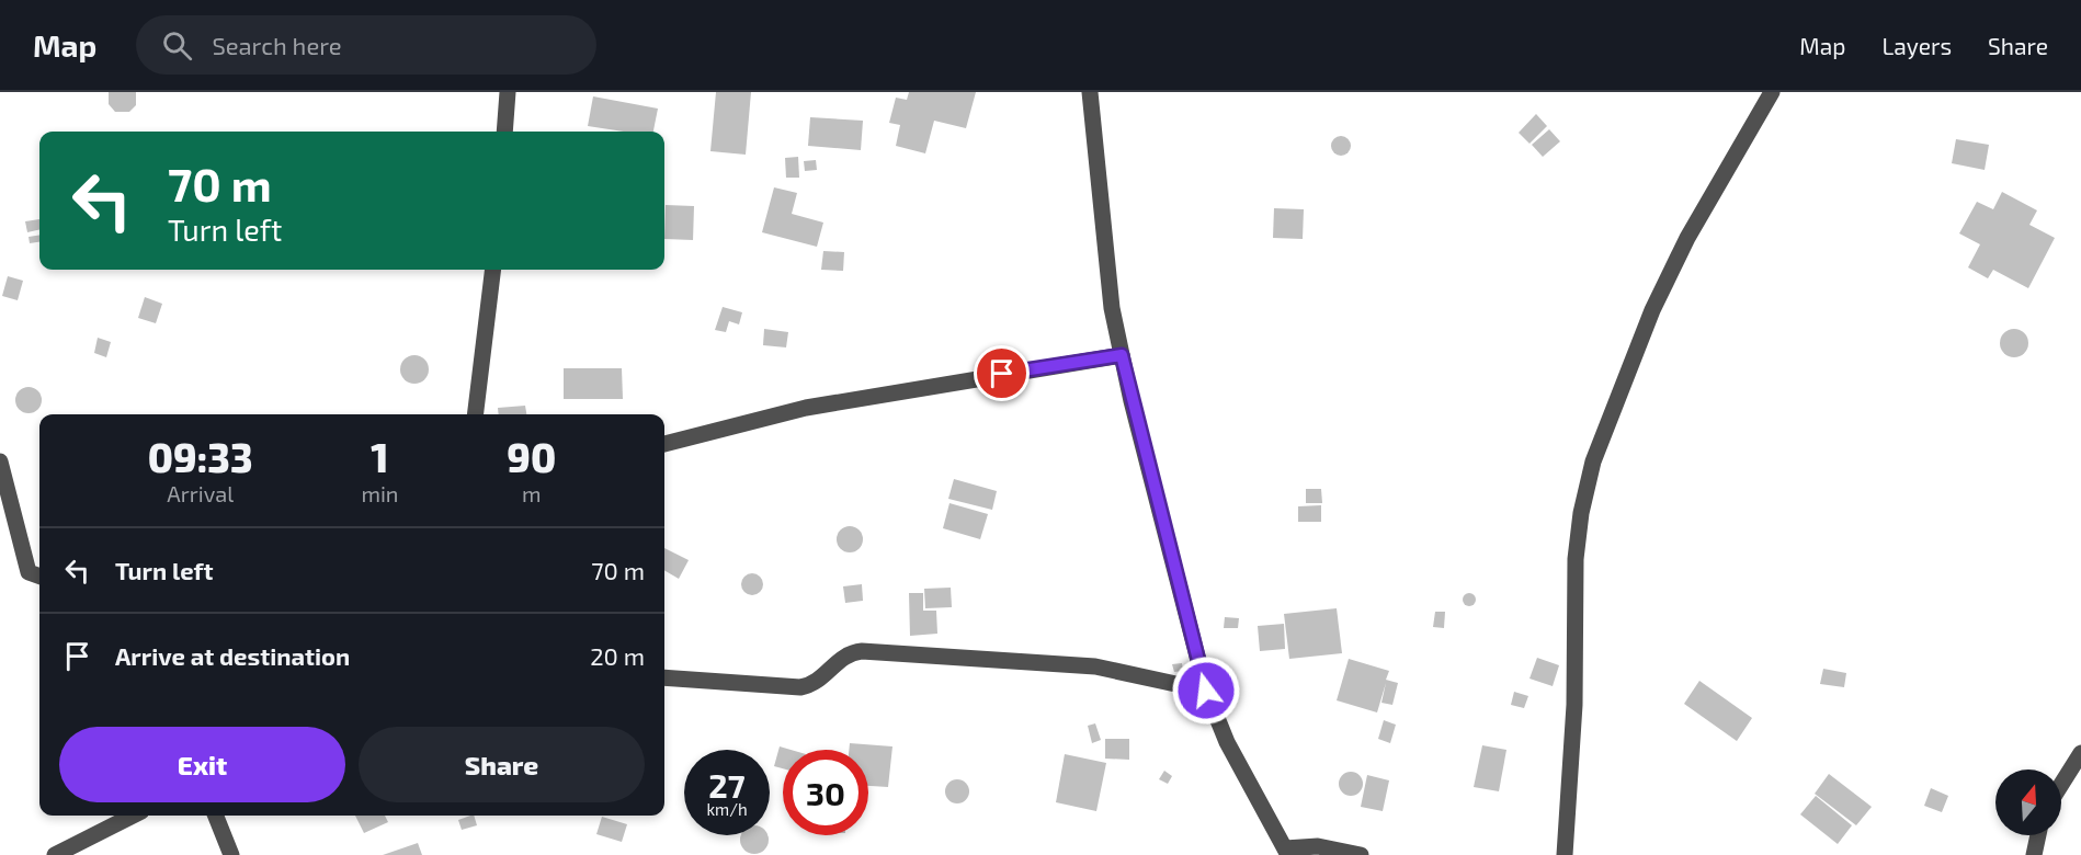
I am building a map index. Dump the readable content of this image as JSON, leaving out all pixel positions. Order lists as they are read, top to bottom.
{
  "north": "top",
  "page": {
    "header": "Map",
    "search": "Search here",
    "nav": ["Map", "Layers", "Share"],
    "turn": ["70 m", "Turn left"],
    "eta": [
      "09:33",
      "Arrival",
      "1",
      "min",
      "90",
      "m"
    ],
    "list": [
      {
        "name": "Turn left",
        "value": "70 m"
      },
      {
        "name": "Arrive at destination",
        "value": "20 m"
      }
    ],
    "buttons": ["Exit", "Share"],
    "speed": "27 km/h",
    "limit": "30"
  }
}
